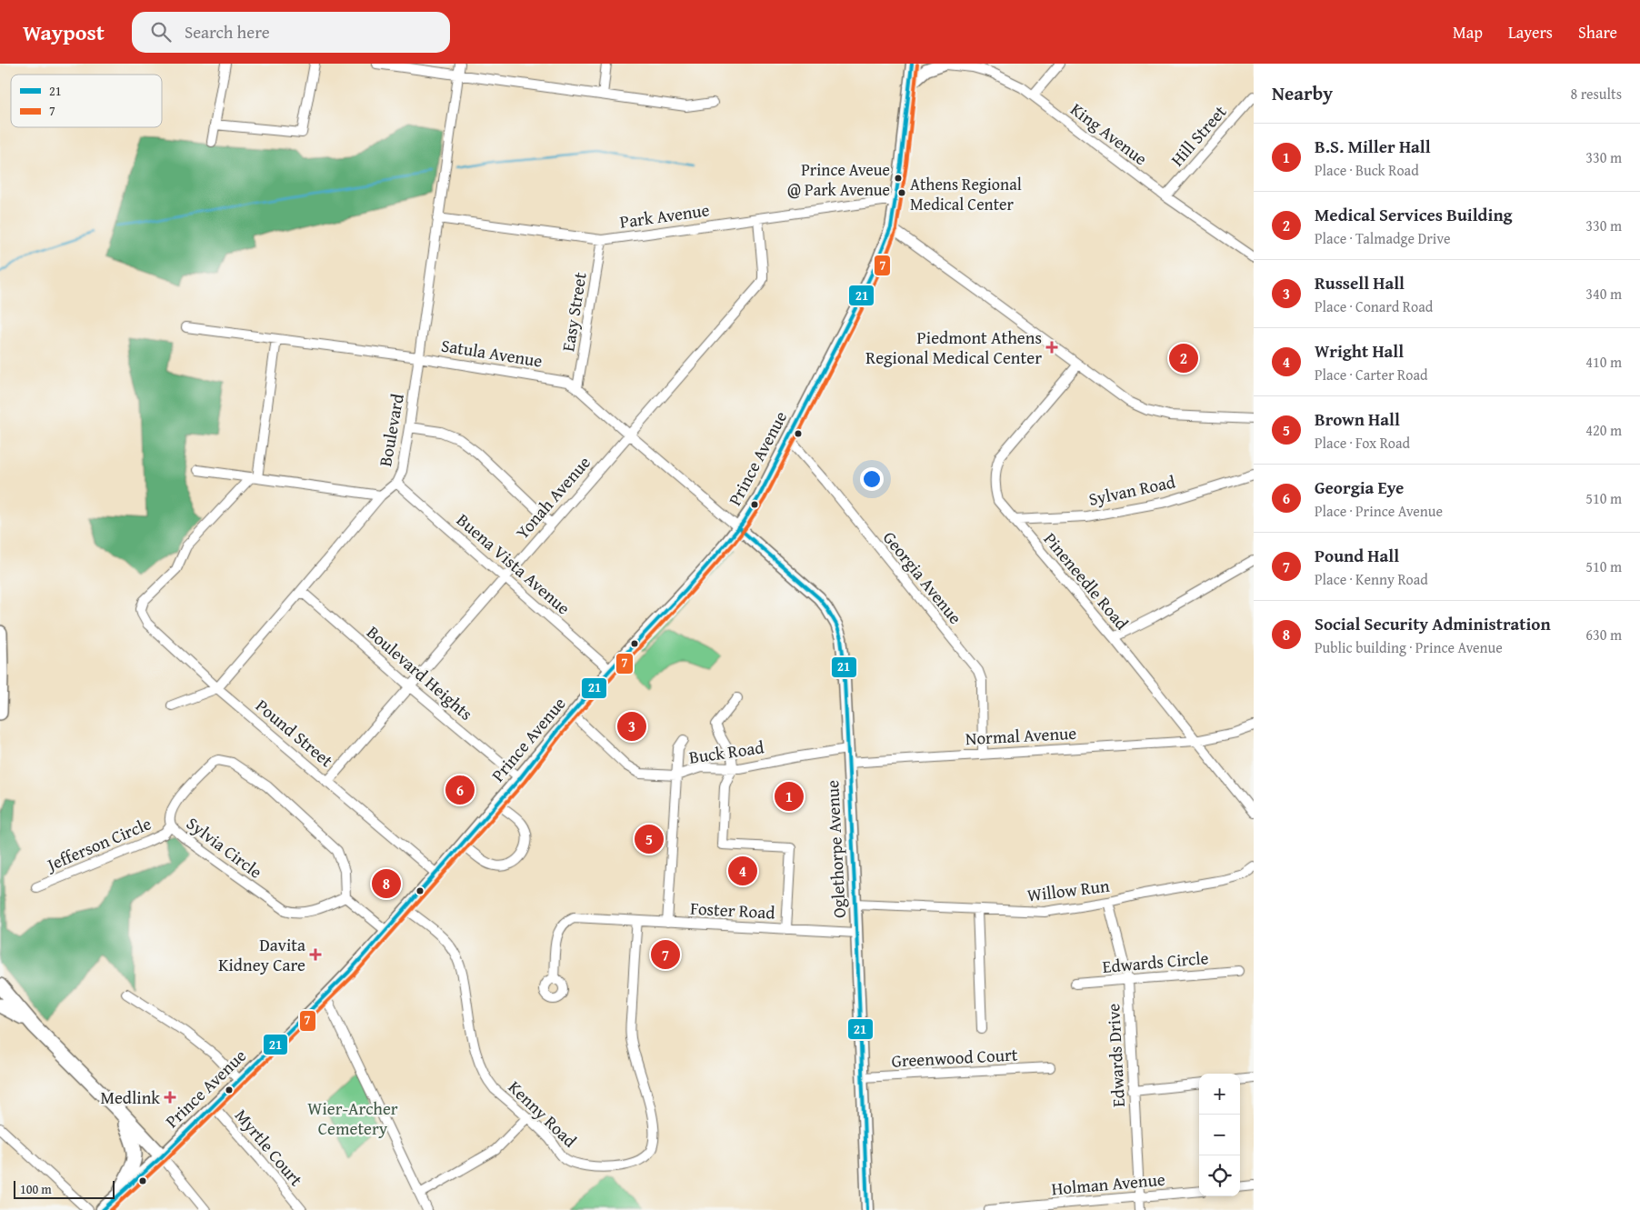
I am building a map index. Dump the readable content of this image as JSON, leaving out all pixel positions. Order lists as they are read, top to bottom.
{
  "streets": {
    "highway": ["Prince Avenue"],
    "main road": ["Oglethorpe Avenue"],
    "street": [
      "King Avenue",
      "Hill Street",
      "Park Avenue",
      "Easy Street",
      "Satula Avenue",
      "Boulevard",
      "Sylvan Road",
      "Yonah Avenue",
      "Buena Vista Avenue",
      "Georgia Avenue",
      "Pineneedle Road",
      "Boulevard Heights",
      "Pound Street",
      "Normal Avenue",
      "Buck Road",
      "Jefferson Circle",
      "Sylvia Circle",
      "Willow Run",
      "Foster Road",
      "Edwards Circle",
      "Edwards Drive",
      "Greenwood Court",
      "Kenny Road",
      "Myrtle Court",
      "Holman Avenue"
    ]
  },
  "crossings": [
    ["King Avenue", "Hill Street"],
    ["Park Avenue", "Easy Street"],
    ["Park Avenue", "Boulevard"],
    ["Park Avenue", "Prince Avenue"],
    ["Park Avenue", "Yonah Avenue"],
    ["Easy Street", "Satula Avenue"],
    ["Satula Avenue", "Boulevard"],
    ["Satula Avenue", "Prince Avenue"],
    ["Satula Avenue", "Yonah Avenue"],
    ["Satula Avenue", "Oglethorpe Avenue"],
    ["Boulevard", "Buena Vista Avenue"],
    ["Boulevard", "Boulevard Heights"],
    ["Boulevard", "Pound Street"],
    ["Prince Avenue", "Buena Vista Avenue"],
    ["Prince Avenue", "Georgia Avenue"],
    ["Prince Avenue", "Boulevard Heights"],
    ["Prince Avenue", "Pound Street"],
    ["Prince Avenue", "Buck Road"],
    ["Prince Avenue", "Oglethorpe Avenue"],
    ["Prince Avenue", "Kenny Road"],
    ["Prince Avenue", "Myrtle Court"],
    ["Sylvan Road", "Pineneedle Road"],
    ["Yonah Avenue", "Buena Vista Avenue"],
    ["Yonah Avenue", "Boulevard Heights"],
    ["Yonah Avenue", "Pound Street"],
    ["Georgia Avenue", "Normal Avenue"],
    ["Pineneedle Road", "Normal Avenue"],
    ["Normal Avenue", "Oglethorpe Avenue"],
    ["Buck Road", "Oglethorpe Avenue"],
    ["Jefferson Circle", "Sylvia Circle"],
    ["Oglethorpe Avenue", "Willow Run"],
    ["Oglethorpe Avenue", "Foster Road"],
    ["Oglethorpe Avenue", "Greenwood Court"],
    ["Willow Run", "Edwards Drive"],
    ["Foster Road", "Kenny Road"],
    ["Edwards Circle", "Edwards Drive"],
    ["Edwards Drive", "Holman Avenue"]
  ],
  "parks": ["Wier-Archer Cemetery"],
  "places": {
    "other": ["Prince Aveue @ Park Avenue", "Athens Regional Medical Center"],
    "health": ["Piedmont Athens Regional Medical Center", "Davita Kidney Care", "Medlink"]
  },
  "lines": ["transit line 21", "transit line 7"],
  "legend": ["21", "7"],
  "scale_bar": "100 m",
  "page": {
    "header": "Waypost",
    "search": "Search here",
    "nav": ["Map", "Layers", "Share"],
    "heading": ["Nearby", "8 results"],
    "list": [
      {
        "mark": "1",
        "name": "B.S. Miller Hall",
        "note": "Place · Buck Road",
        "value": "330 m"
      },
      {
        "mark": "2",
        "name": "Medical Services Building",
        "note": "Place · Talmadge Drive",
        "value": "330 m"
      },
      {
        "mark": "3",
        "name": "Russell Hall",
        "note": "Place · Conard Road",
        "value": "340 m"
      },
      {
        "mark": "4",
        "name": "Wright Hall",
        "note": "Place · Carter Road",
        "value": "410 m"
      },
      {
        "mark": "5",
        "name": "Brown Hall",
        "note": "Place · Fox Road",
        "value": "420 m"
      },
      {
        "mark": "6",
        "name": "Georgia Eye",
        "note": "Place · Prince Avenue",
        "value": "510 m"
      },
      {
        "mark": "7",
        "name": "Pound Hall",
        "note": "Place · Kenny Road",
        "value": "510 m"
      },
      {
        "mark": "8",
        "name": "Social Security Administration",
        "note": "Public building · Prince Avenue",
        "value": "630 m"
      }
    ],
    "pins": [
      "2",
      "3",
      "6",
      "1",
      "5",
      "4",
      "8",
      "7"
    ],
    "map_buttons": ["+", "−"],
    "scale": "100 m"
  }
}
